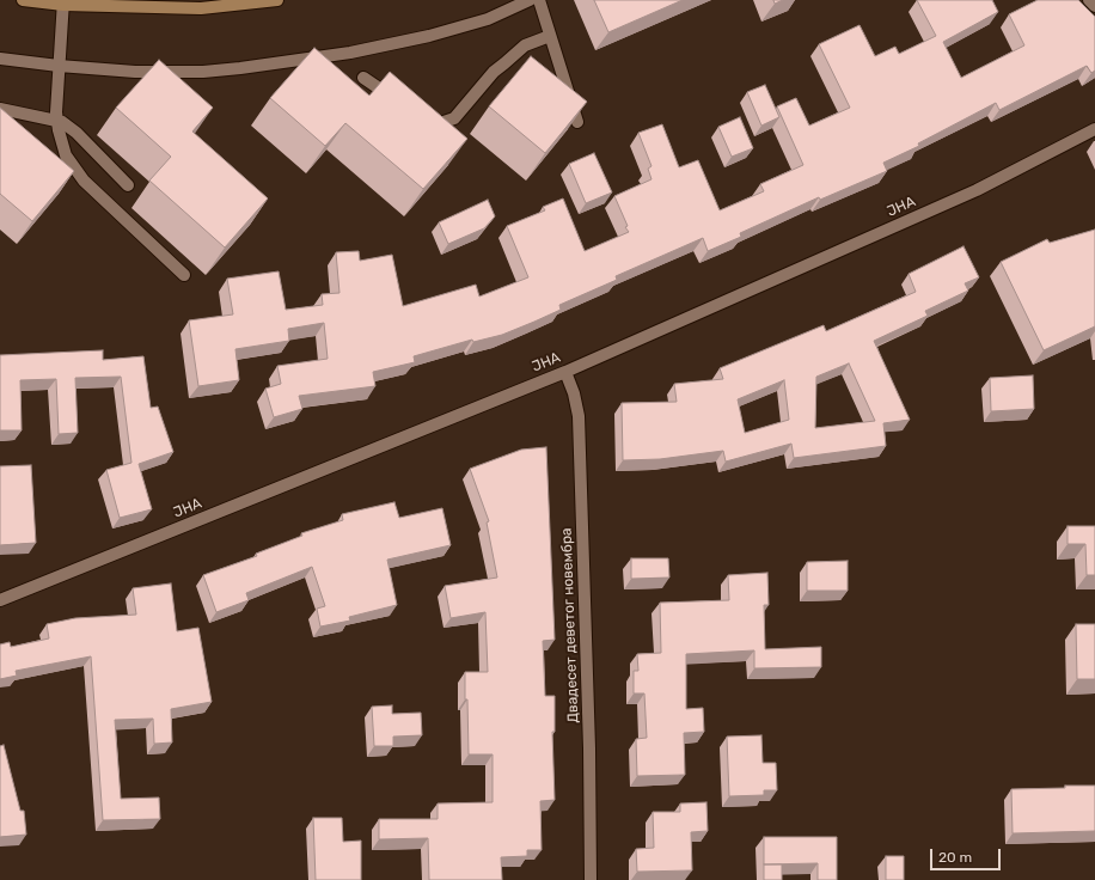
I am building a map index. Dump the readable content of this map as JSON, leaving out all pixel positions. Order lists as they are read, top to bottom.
{
  "streets": {
    "street": ["ЈНА", "Двадесет деветог новембра"]
  },
  "crossings": [
    ["ЈНА", "Двадесет деветог новембра"]
  ],
  "scale_bar": "20 m"
}
